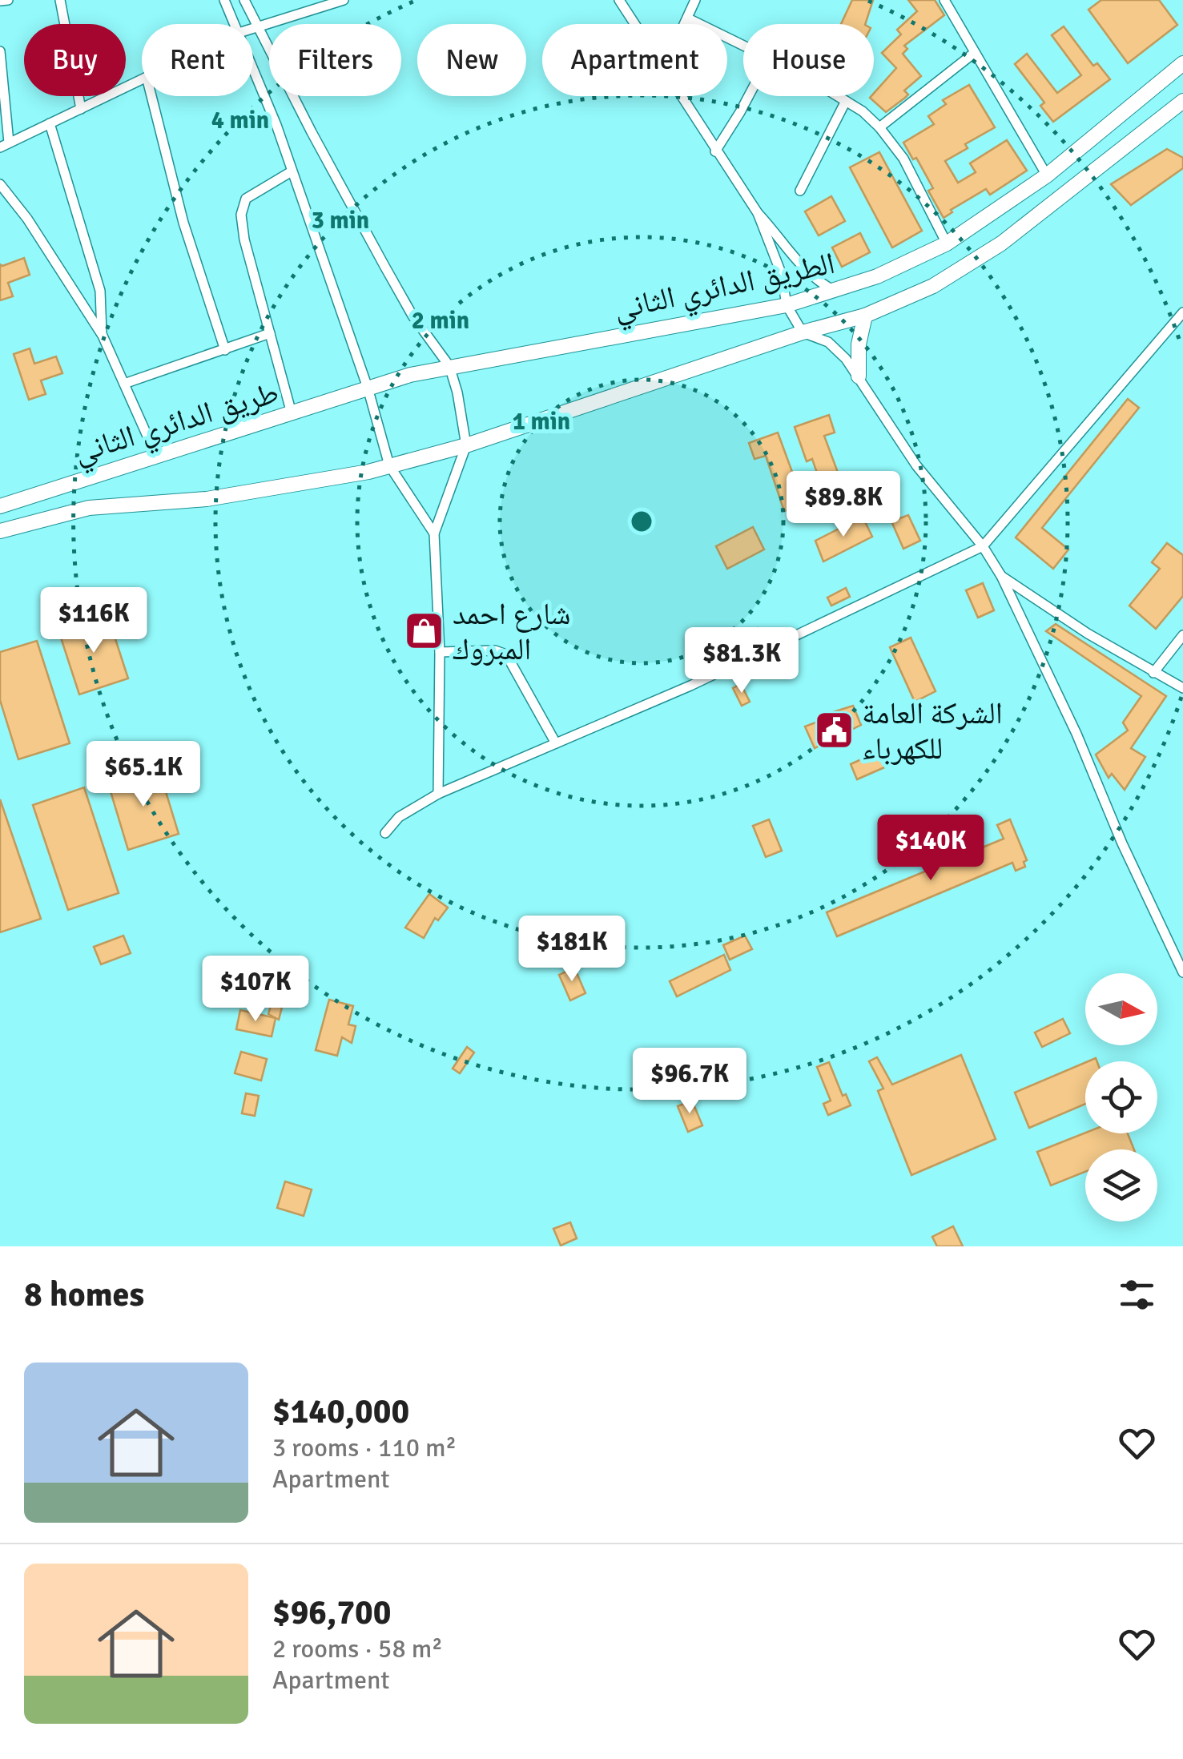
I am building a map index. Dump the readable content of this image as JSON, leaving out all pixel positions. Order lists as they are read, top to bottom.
{
  "streets": {
    "main road": ["الطريق الدائري الثاني", "طريق الدائري الثاني"]
  },
  "crossings": [
    ["الطريق الدائري الثاني", "طريق الدائري الثاني"]
  ],
  "places": {
    "shop": ["شارع احمد المبروك"],
    "public building": ["الشركة العامة للكهرباء"]
  },
  "north": "right",
  "page": {
    "chip": [
      "Buy",
      "Rent",
      "Filters",
      "New",
      "Apartment",
      "House"
    ],
    "price": [
      "$89.8K",
      "$116K",
      "$81.3K",
      "$65.1K",
      "$140K",
      "$181K",
      "$107K",
      "$96.7K"
    ],
    "heading": "8 homes",
    "list": [
      {
        "name": "$140,000",
        "note": "3 rooms · 110 m² · Apartment"
      },
      {
        "name": "$96,700",
        "note": "2 rooms · 58 m² · Apartment"
      }
    ]
  },
  "rings": [
    "4 min",
    "3 min",
    "2 min",
    "1 min"
  ]
}
